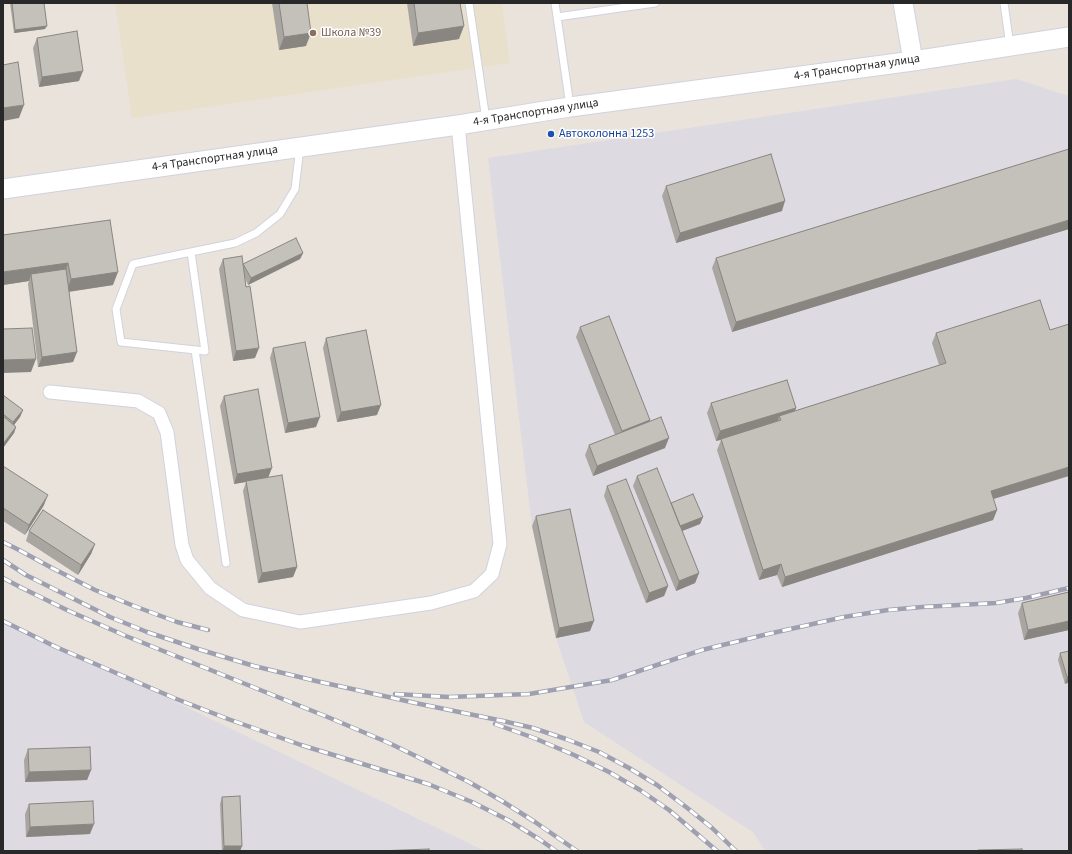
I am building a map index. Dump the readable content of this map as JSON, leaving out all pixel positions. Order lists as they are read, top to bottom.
{
  "streets": {
    "main road": ["4-я Транспортная улица"]
  },
  "places": ["Школа №39", "Автоколонна 1253"]
}
